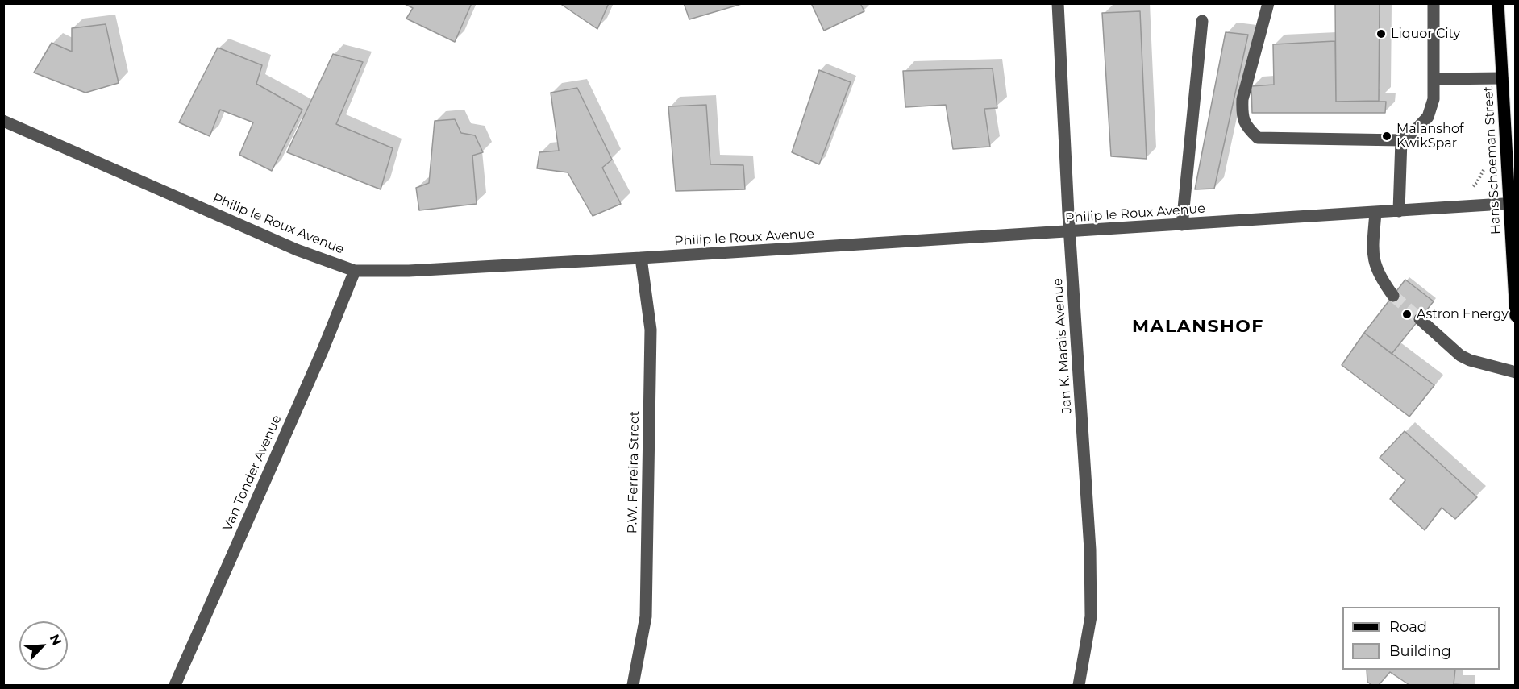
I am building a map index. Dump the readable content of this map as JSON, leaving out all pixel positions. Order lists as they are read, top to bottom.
{
  "streets": {
    "main road": ["Hans Schoeman Street"],
    "street": [
      "Philip le Roux Avenue",
      "Jan K. Marais Avenue",
      "P.W. Ferreira Street",
      "Van Tonder Avenue"
    ]
  },
  "crossings": [
    ["Hans Schoeman Street", "Philip le Roux Avenue"],
    ["Philip le Roux Avenue", "Jan K. Marais Avenue"],
    ["Philip le Roux Avenue", "P.W. Ferreira Street"],
    ["Philip le Roux Avenue", "Van Tonder Avenue"]
  ],
  "districts": ["MALANSHOF"],
  "places": ["Liquor City", "Malanshof KwikSpar", "Astron Energy"],
  "legend": ["Road", "Building"],
  "north": "top right"
}
